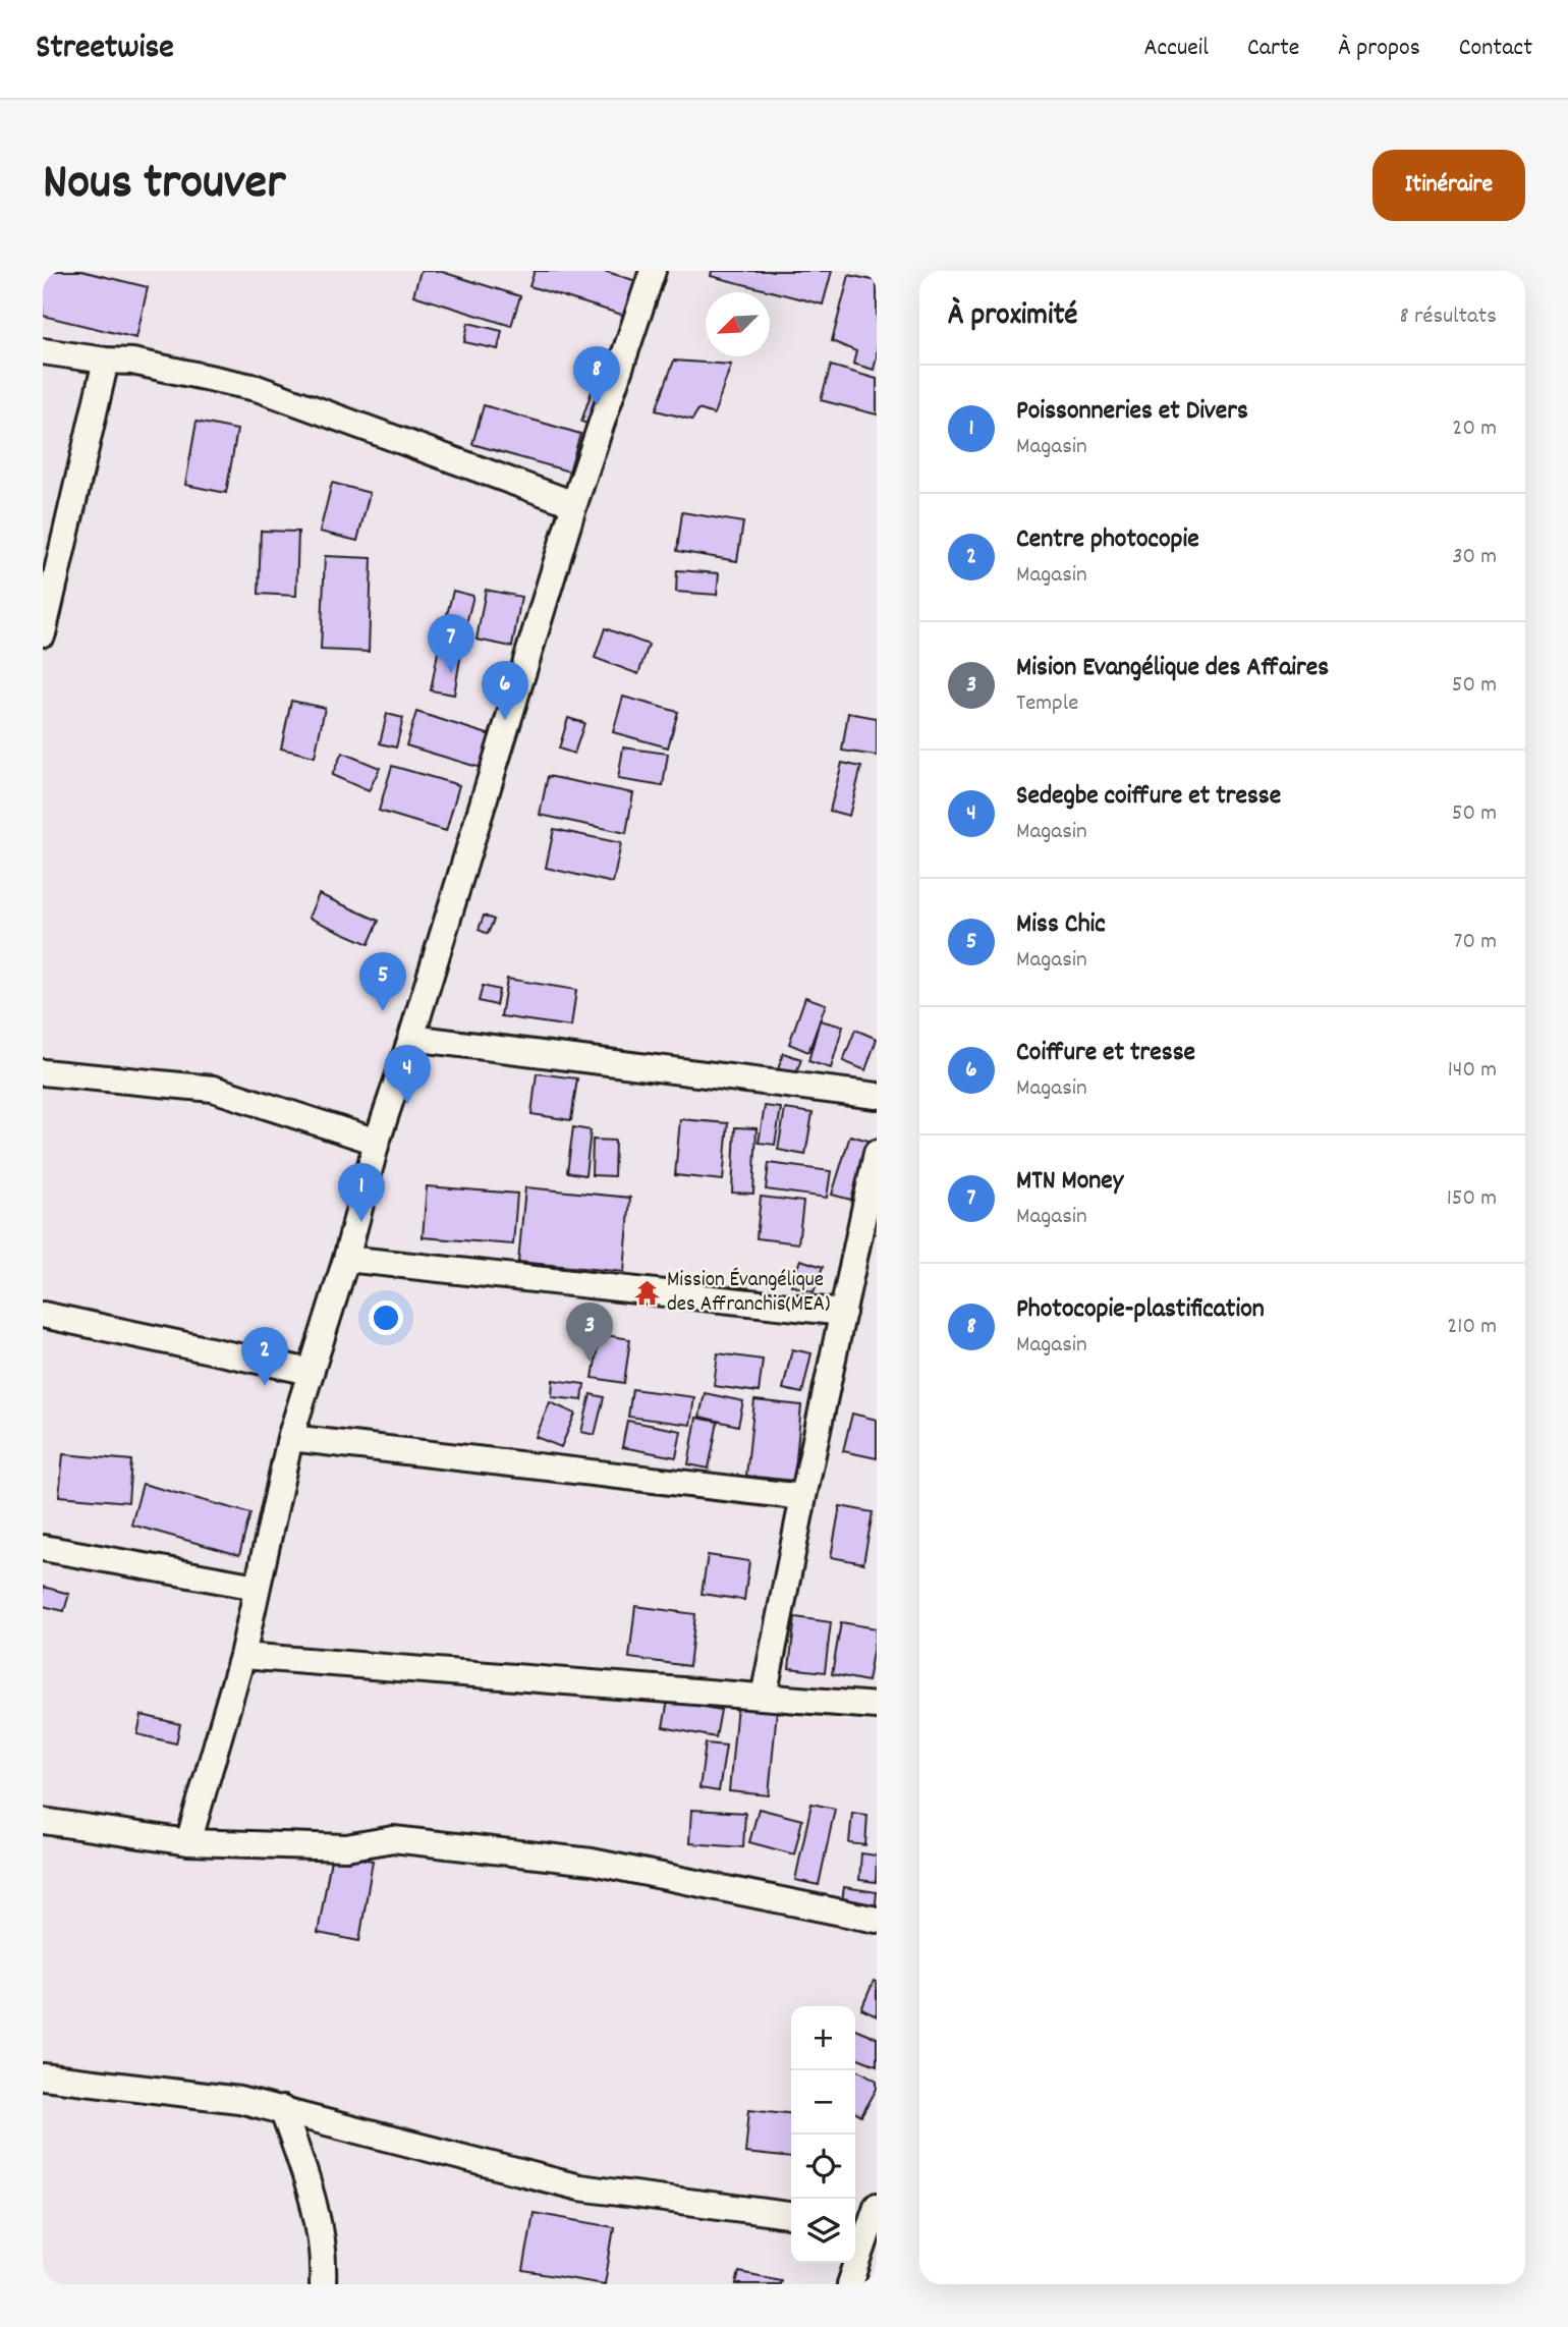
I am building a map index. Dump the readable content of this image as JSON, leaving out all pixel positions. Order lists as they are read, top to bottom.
{
  "places": {
    "temple": ["Mission Évangélique des Affranchis(MEA)"]
  },
  "north": "bottom left",
  "page": {
    "header": "Streetwise",
    "nav": [
      "Accueil",
      "Carte",
      "À propos",
      "Contact"
    ],
    "title": "Nous trouver",
    "buttons": "Itinéraire",
    "heading": ["À proximité", "8 résultats"],
    "pins": [
      "8",
      "7",
      "6",
      "5",
      "4",
      "1",
      "3",
      "2"
    ],
    "list": [
      {
        "mark": "1",
        "name": "Poissonneries et Divers",
        "note": "Magasin",
        "value": "20 m"
      },
      {
        "mark": "2",
        "name": "Centre photocopie",
        "note": "Magasin",
        "value": "30 m"
      },
      {
        "mark": "3",
        "name": "Mision Evangélique des Affaires",
        "note": "Temple",
        "value": "50 m"
      },
      {
        "mark": "4",
        "name": "Sedegbe coiffure et tresse",
        "note": "Magasin",
        "value": "50 m"
      },
      {
        "mark": "5",
        "name": "Miss Chic",
        "note": "Magasin",
        "value": "70 m"
      },
      {
        "mark": "6",
        "name": "Coiffure et tresse",
        "note": "Magasin",
        "value": "140 m"
      },
      {
        "mark": "7",
        "name": "MTN Money",
        "note": "Magasin",
        "value": "150 m"
      },
      {
        "mark": "8",
        "name": "Photocopie-plastification",
        "note": "Magasin",
        "value": "210 m"
      }
    ],
    "map_buttons": ["+", "−"]
  }
}
